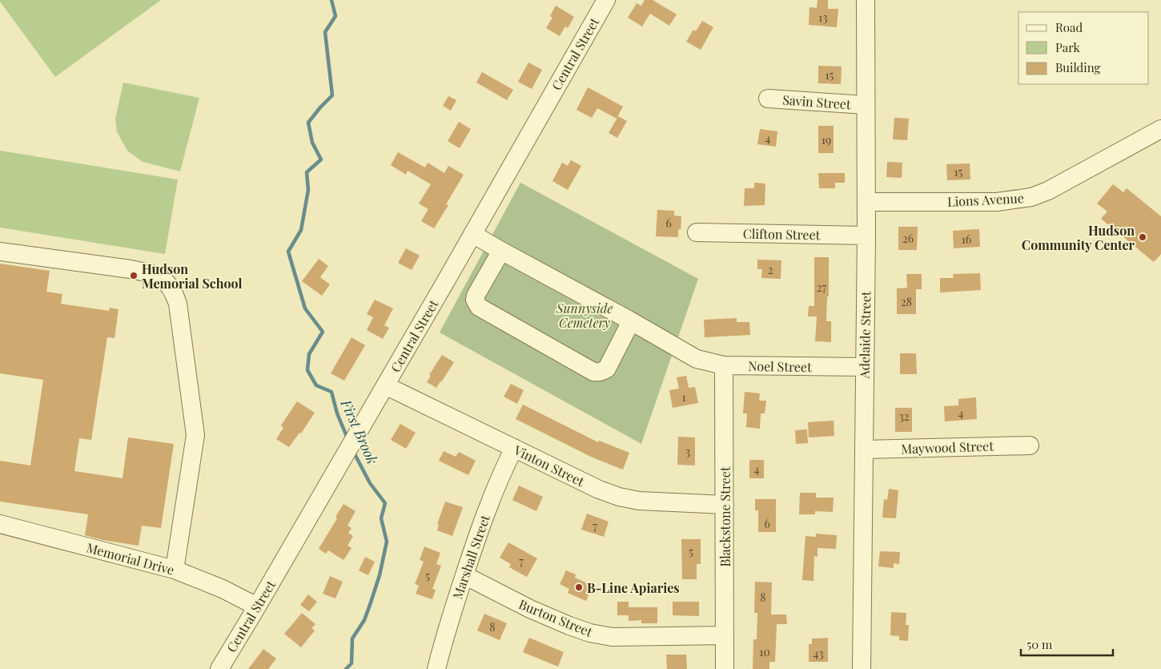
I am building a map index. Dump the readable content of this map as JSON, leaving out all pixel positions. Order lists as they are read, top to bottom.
{
  "streets": {
    "street": [
      "Central Street",
      "Savin Street",
      "Lions Avenue",
      "Clifton Street",
      "Adelaide Street",
      "Noel Street",
      "Maywood Street",
      "Vinton Street",
      "Blackstone Street",
      "Marshall Street",
      "Memorial Drive",
      "Burton Street"
    ]
  },
  "crossings": [
    ["Central Street", "Noel Street"],
    ["Central Street", "Vinton Street"],
    ["Central Street", "Memorial Drive"],
    ["Savin Street", "Adelaide Street"],
    ["Lions Avenue", "Adelaide Street"],
    ["Clifton Street", "Adelaide Street"],
    ["Adelaide Street", "Noel Street"],
    ["Adelaide Street", "Maywood Street"],
    ["Noel Street", "Blackstone Street"],
    ["Vinton Street", "Blackstone Street"],
    ["Vinton Street", "Marshall Street"],
    ["Blackstone Street", "Burton Street"],
    ["Marshall Street", "Burton Street"]
  ],
  "water": ["First Brook"],
  "parks": ["Sunnyside Cemetery"],
  "places": ["Hudson Community Center", "Hudson Memorial School", "B-Line Apiaries"],
  "house_numbers": [
    "13",
    "15",
    "4",
    "19",
    "15",
    "6",
    "26",
    "16",
    "2",
    "27",
    "28",
    "1",
    "4",
    "32",
    "3",
    "4",
    "6",
    "7",
    "5",
    "7",
    "5",
    "8",
    "8",
    "10",
    "43"
  ],
  "legend": ["Road", "Park", "Building"],
  "scale_bar": "50 m"
}
